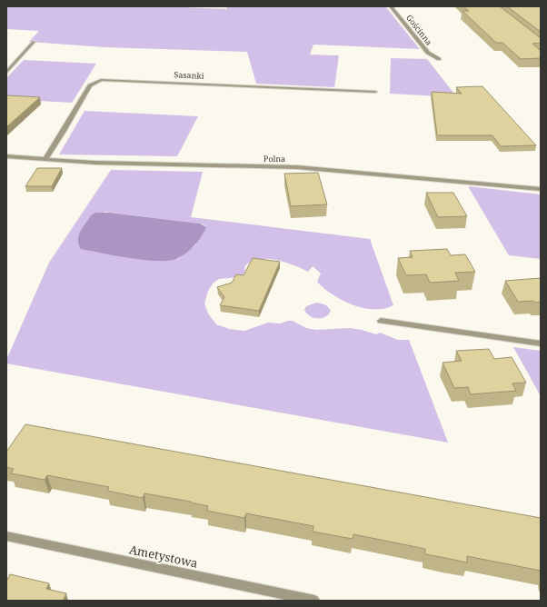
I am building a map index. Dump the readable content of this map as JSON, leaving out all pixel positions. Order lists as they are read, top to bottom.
{
  "streets": {
    "street": [
      "Gościnna",
      "Sasanki",
      "Polna",
      "Ametystowa"
    ]
  },
  "crossings": [
    ["Sasanki", "Polna"]
  ]
}
